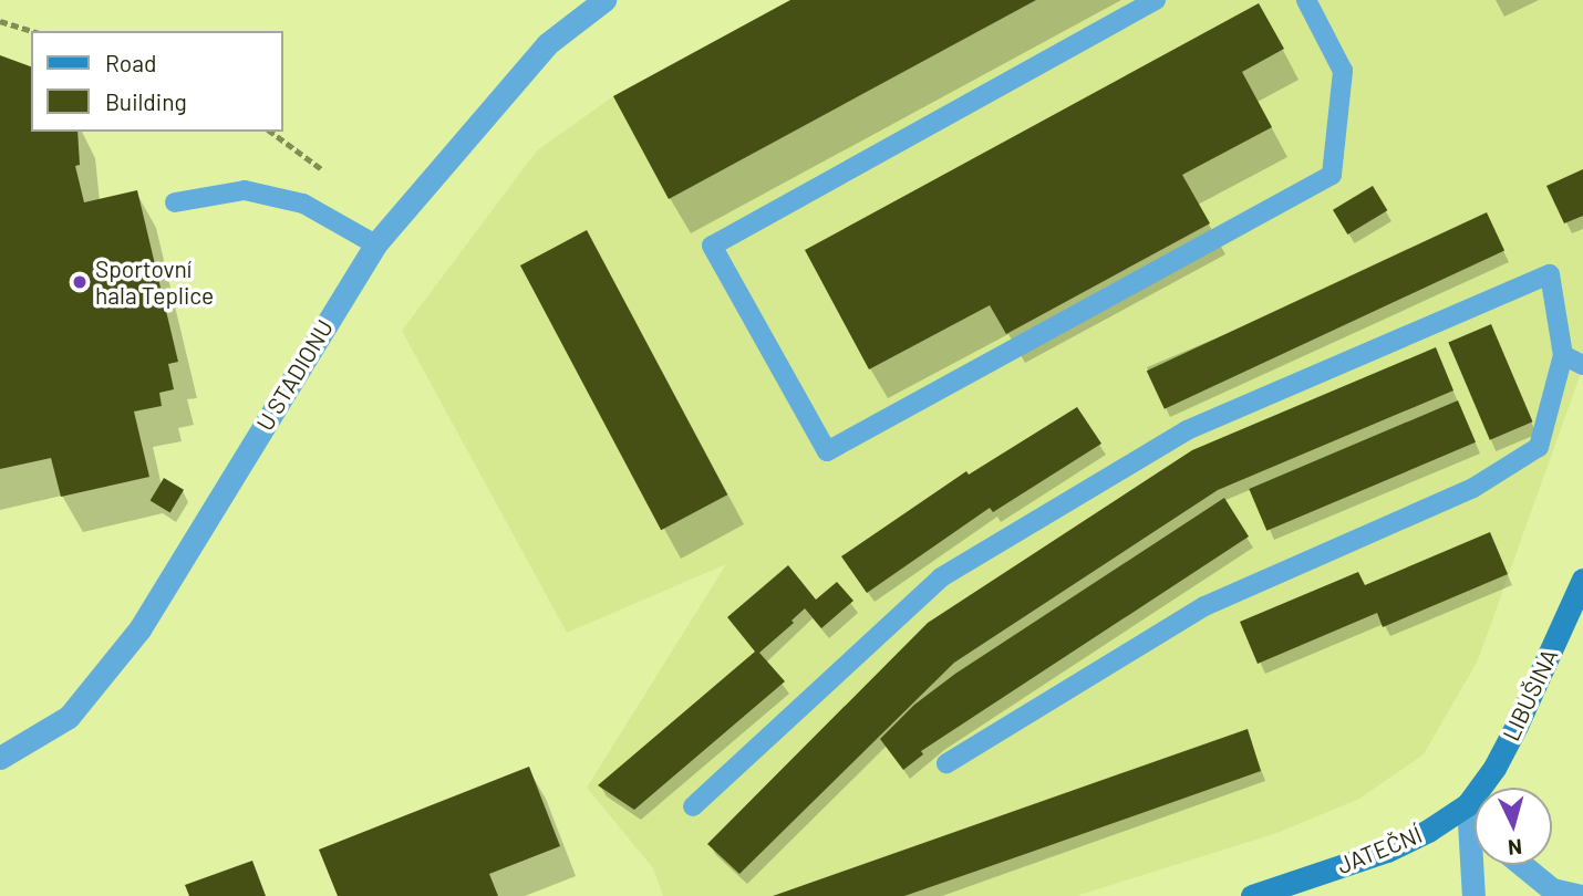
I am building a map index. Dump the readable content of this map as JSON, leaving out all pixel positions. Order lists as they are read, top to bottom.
{
  "streets": {
    "main road": ["LIBUŠINA", "JATEČNÍ"],
    "street": ["U STADIONU"]
  },
  "crossings": [
    ["LIBUŠINA", "JATEČNÍ"]
  ],
  "places": ["Sportovní hala Teplice"],
  "legend": ["Road", "Building"],
  "north": "bottom"
}
